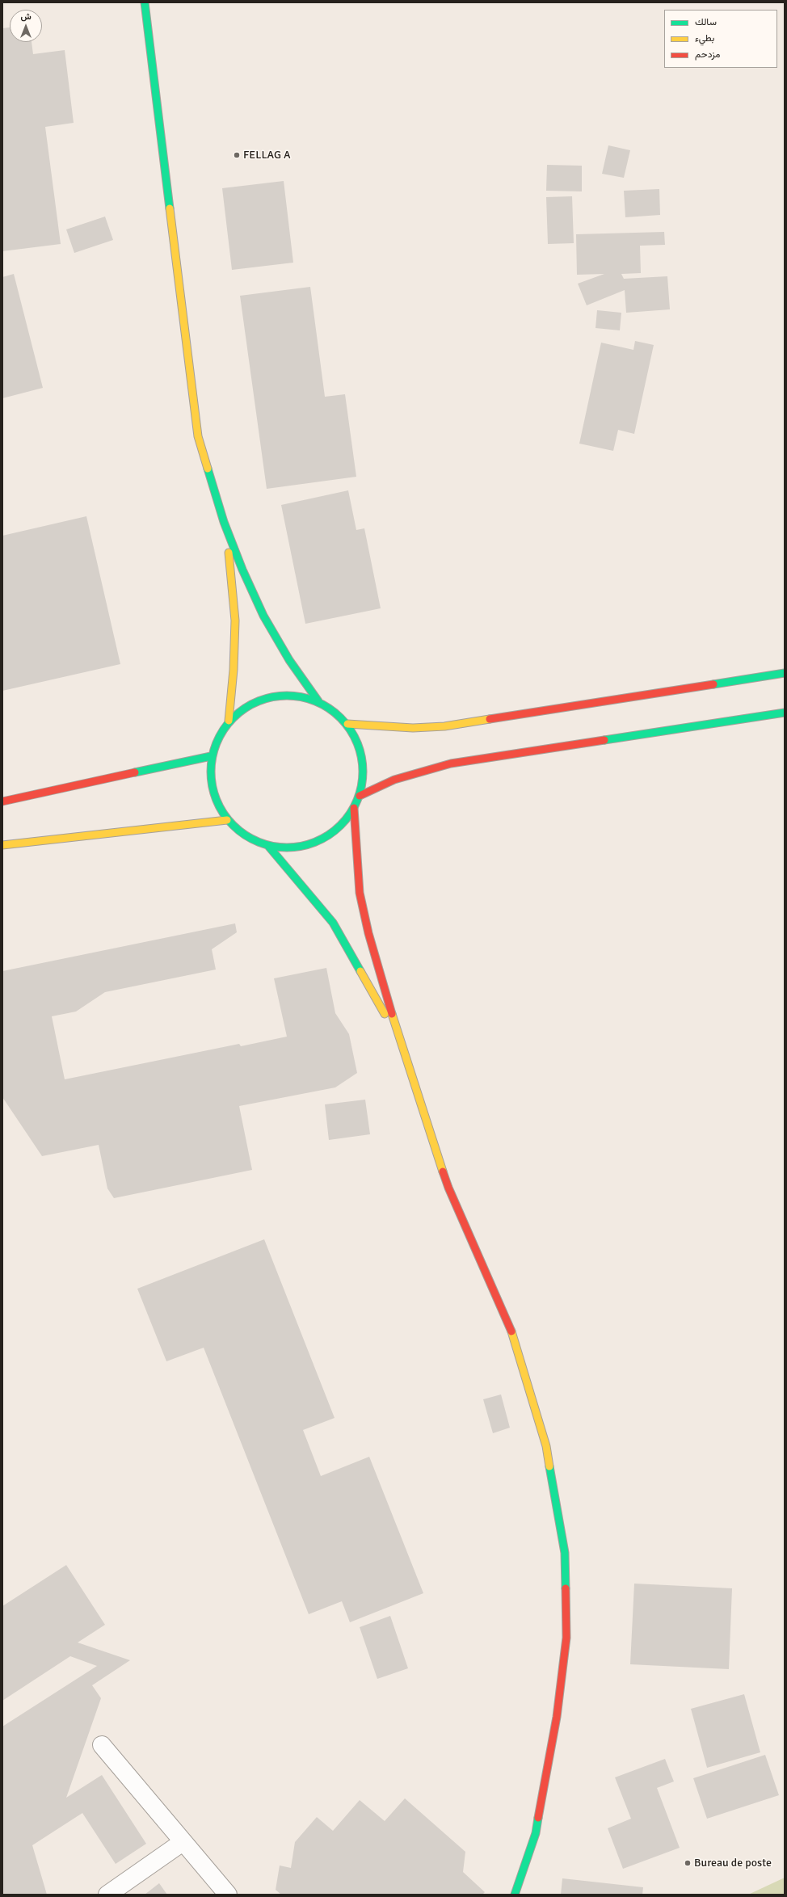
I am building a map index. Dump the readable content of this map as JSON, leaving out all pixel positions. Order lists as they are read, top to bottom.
{
  "places": ["FELLAG A", "Bureau de poste"],
  "legend": ["سالك", "بطيء", "مزدحم"],
  "north": "top"
}
